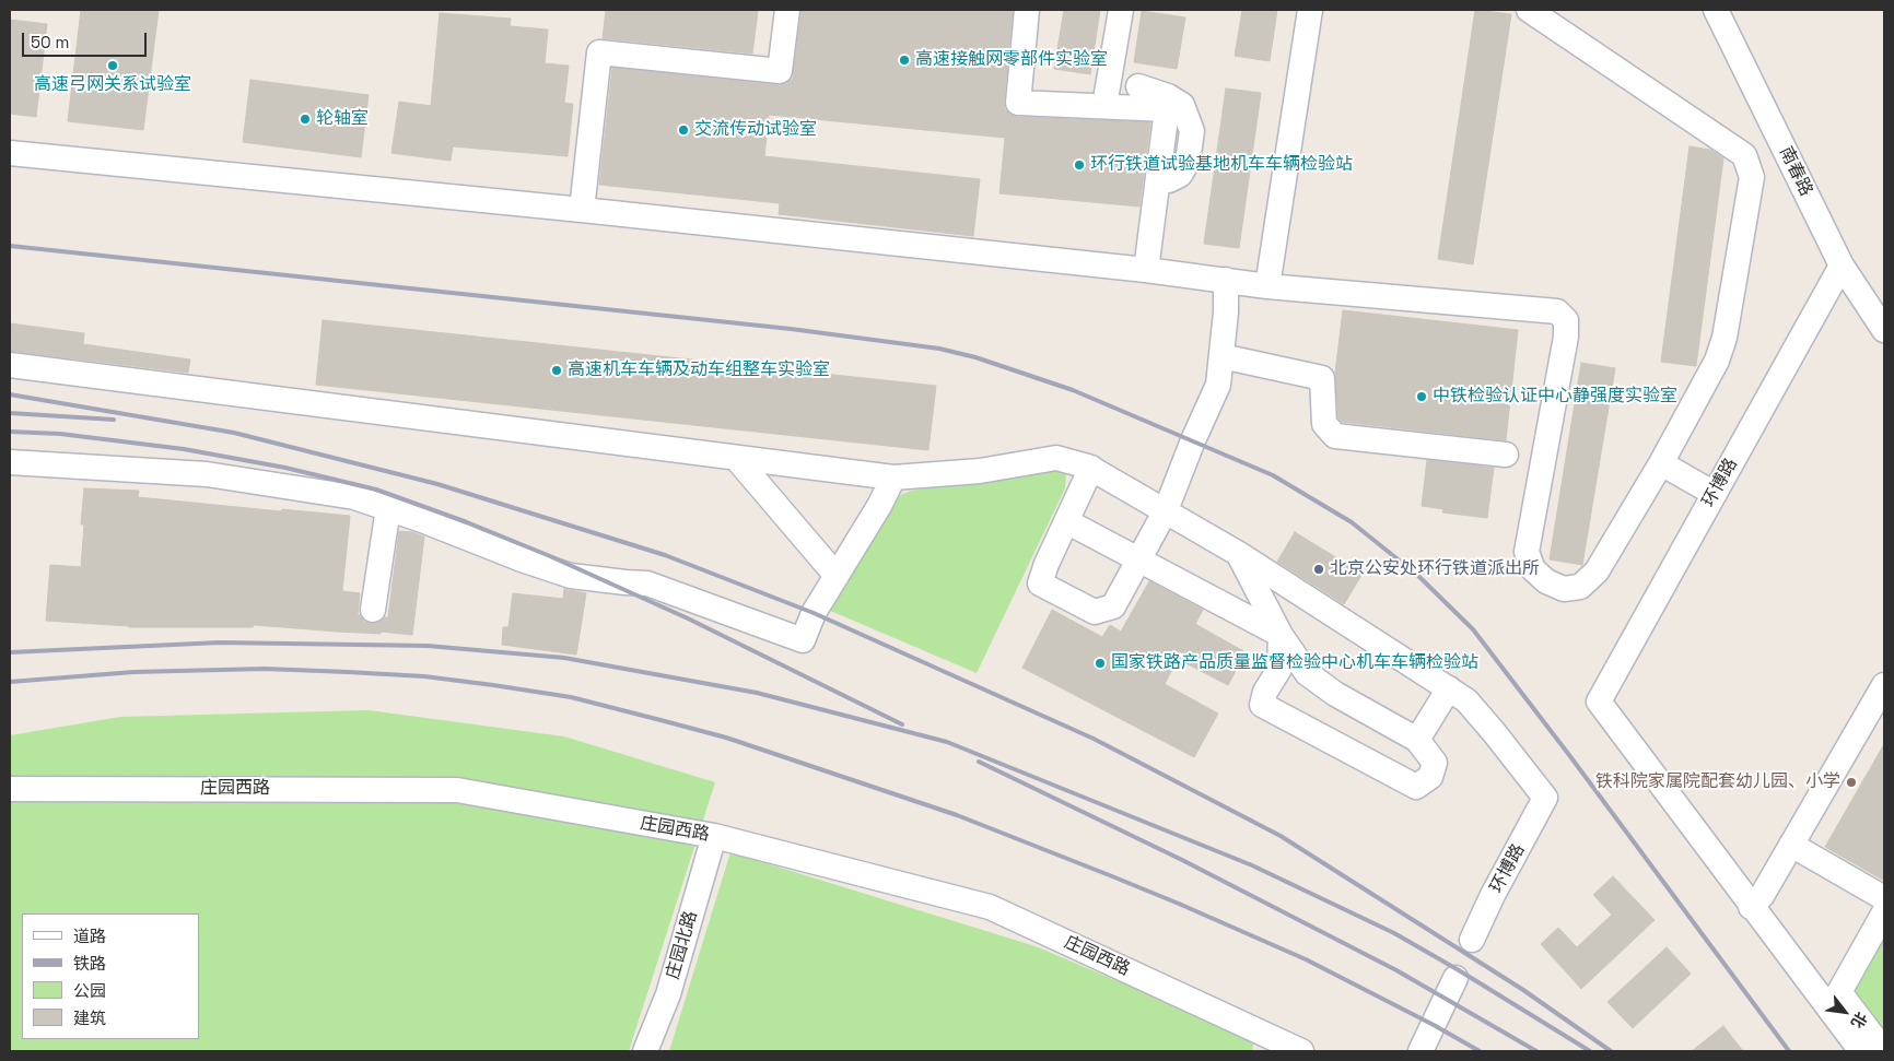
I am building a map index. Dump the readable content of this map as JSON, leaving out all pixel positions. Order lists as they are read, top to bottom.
{
  "streets": {
    "street": [
      "南春路",
      "环博路",
      "庄园西路",
      "庄园北路"
    ]
  },
  "crossings": [
    ["南春路", "环博路"],
    ["庄园西路", "庄园北路"]
  ],
  "places": [
    "高速接触网零部件实验室",
    "高速弓网关系试验室",
    "轮轴室",
    "交流传动试验室",
    "环行铁道试验基地机车车辆检验站",
    "高速机车车辆及动车组整车实验室",
    "中铁检验认证中心静强度实验室",
    "北京公安处环行铁道派出所",
    "国家铁路产品质量监督检验中心机车车辆检验站",
    "铁科院家属院配套幼儿园、小学"
  ],
  "legend": [
    "道路",
    "铁路",
    "公园",
    "建筑"
  ],
  "scale_bar": "50 m",
  "north": "bottom right"
}
